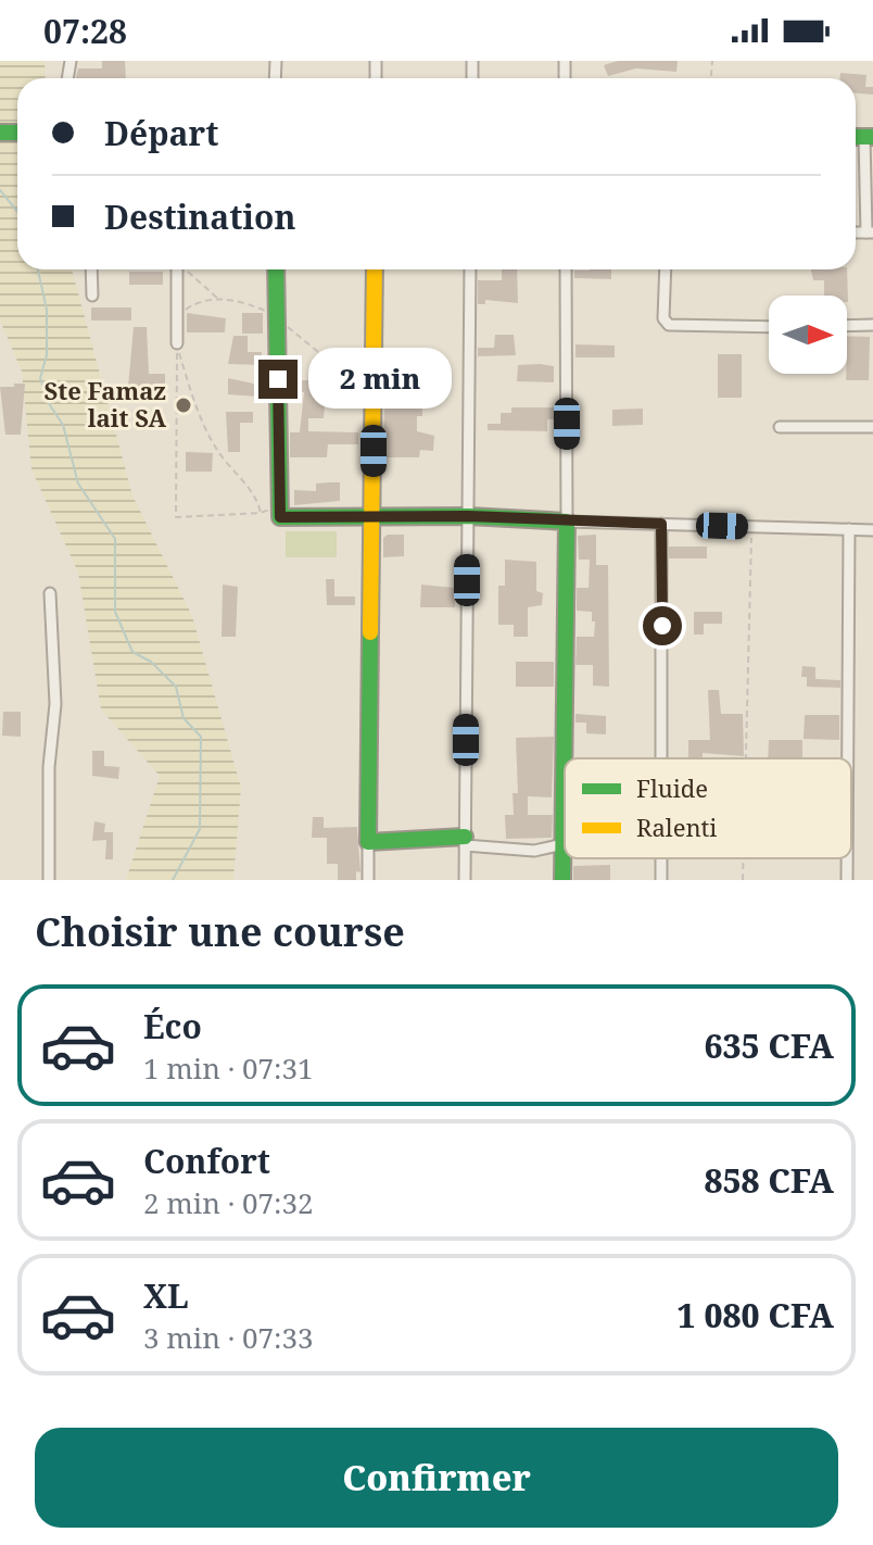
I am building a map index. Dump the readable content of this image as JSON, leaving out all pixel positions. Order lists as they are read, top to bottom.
{
  "places": ["Ste Famaz lait SA"],
  "legend": ["Fluide", "Ralenti"],
  "north": "right",
  "page": {
    "status": "07:28",
    "banner": ["Départ", "Destination"],
    "bubble": "2 min",
    "heading": "Choisir une course",
    "list": [
      {
        "name": "Éco",
        "note": "1 min · 07:31",
        "value": "635 CFA"
      },
      {
        "name": "Confort",
        "note": "2 min · 07:32",
        "value": "858 CFA"
      },
      {
        "name": "XL",
        "note": "3 min · 07:33",
        "value": "1 080 CFA"
      }
    ],
    "buttons": "Confirmer"
  }
}
